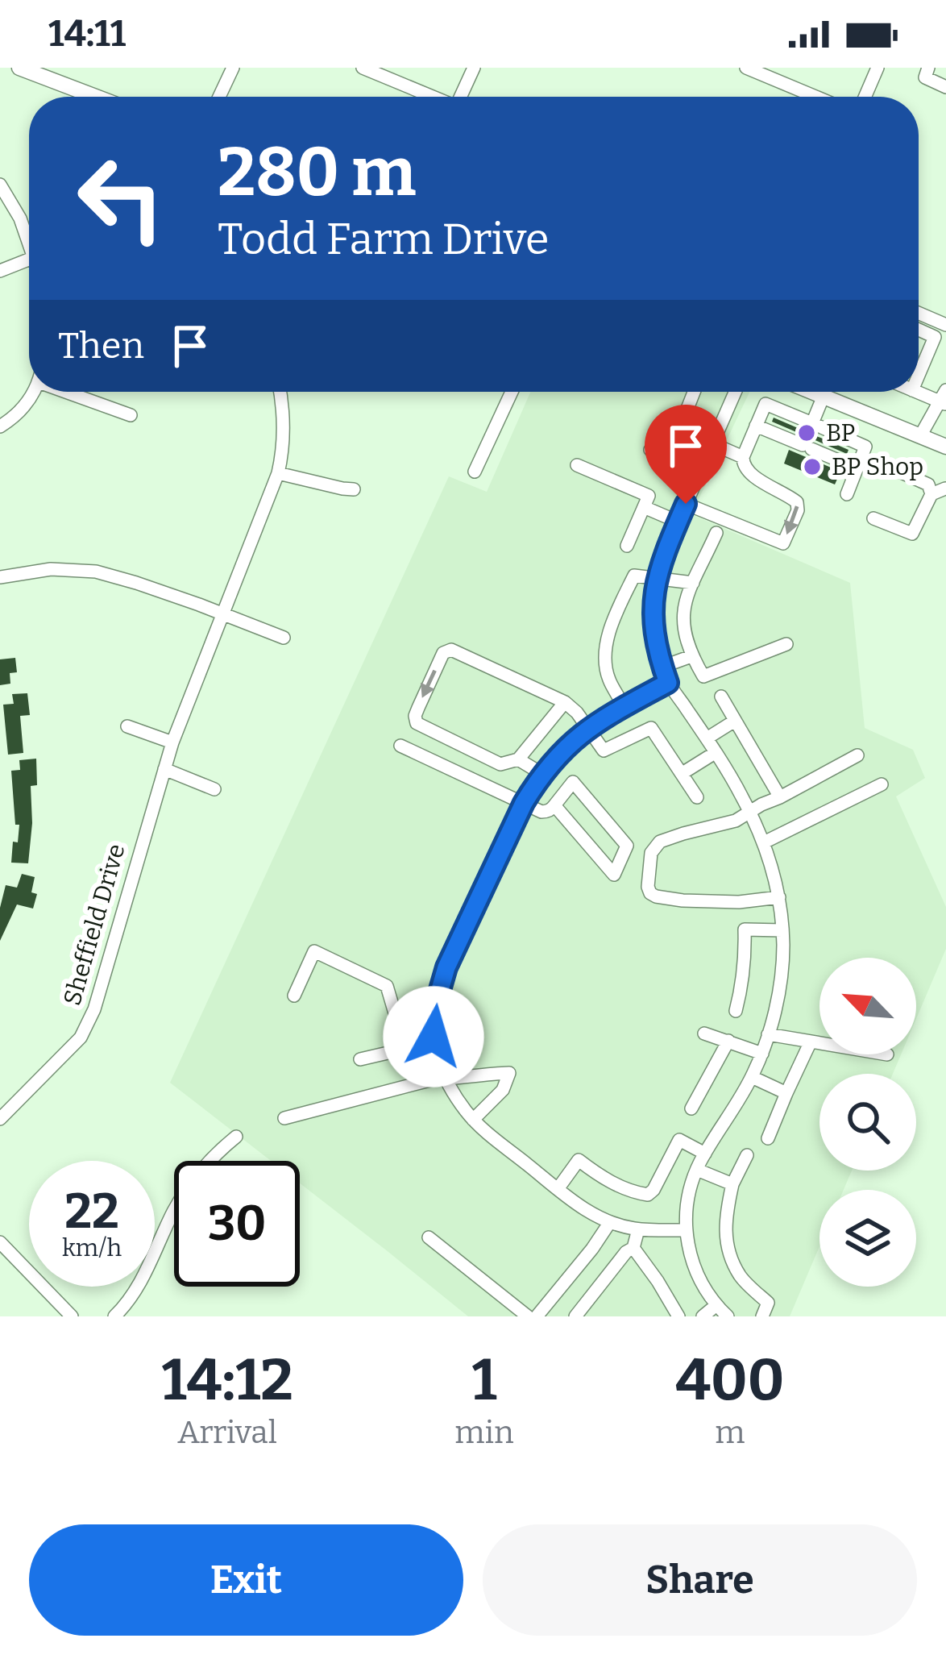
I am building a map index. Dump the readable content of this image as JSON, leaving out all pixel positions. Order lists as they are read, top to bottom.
{
  "streets": {
    "street": ["Sheffield Drive"]
  },
  "places": ["BP", "BP Shop"],
  "north": "top left",
  "page": {
    "status": "14:11",
    "turn": ["280 m", "Todd Farm Drive"],
    "then": "Then",
    "speed": "22 km/h",
    "limit": "30",
    "eta": [
      "14:12",
      "Arrival",
      "1",
      "min",
      "400",
      "m"
    ],
    "buttons": ["Exit", "Share"]
  }
}
